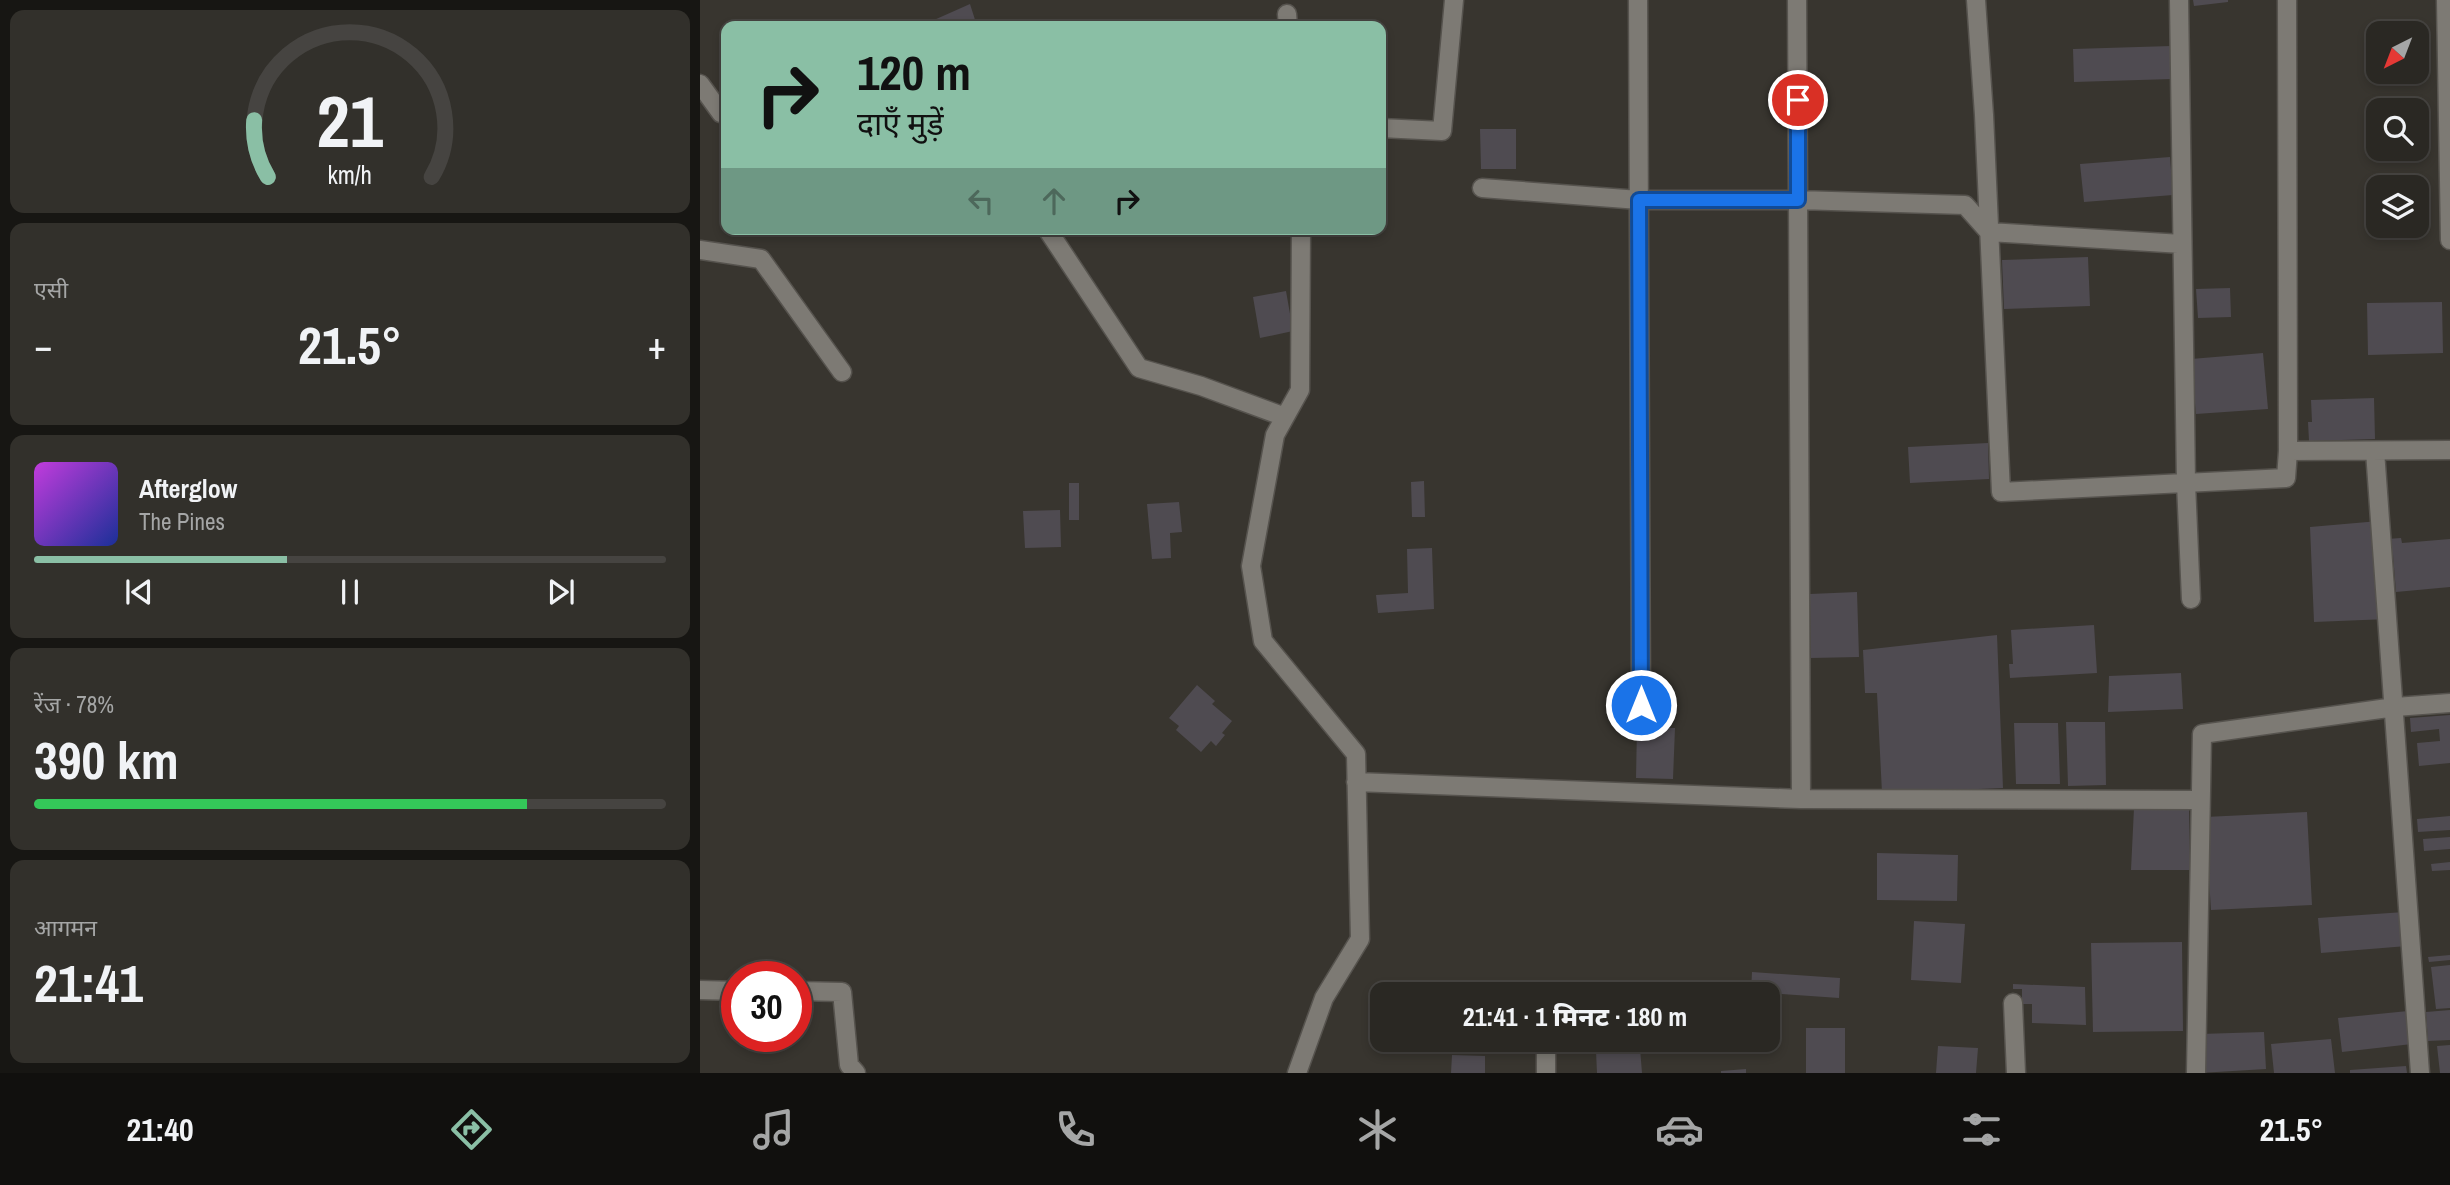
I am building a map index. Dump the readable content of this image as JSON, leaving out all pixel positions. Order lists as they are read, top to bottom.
{
  "north": "bottom left",
  "page": {
    "turn": ["120 m", "दाएँ मुड़ें"],
    "tile": [
      "एसी",
      ["रेंज · 78%", "390 km"],
      ["आगमन", "21:41"]
    ],
    "heat": ["−", "21.5°", "+"],
    "song": ["Afterglow", "The Pines"],
    "limit": "30",
    "trip": "21:41 · 1 मिनट · 180 m",
    "tabs": ["21:40", "21.5°"],
    "gauge": ["21", "km/h"]
  }
}
